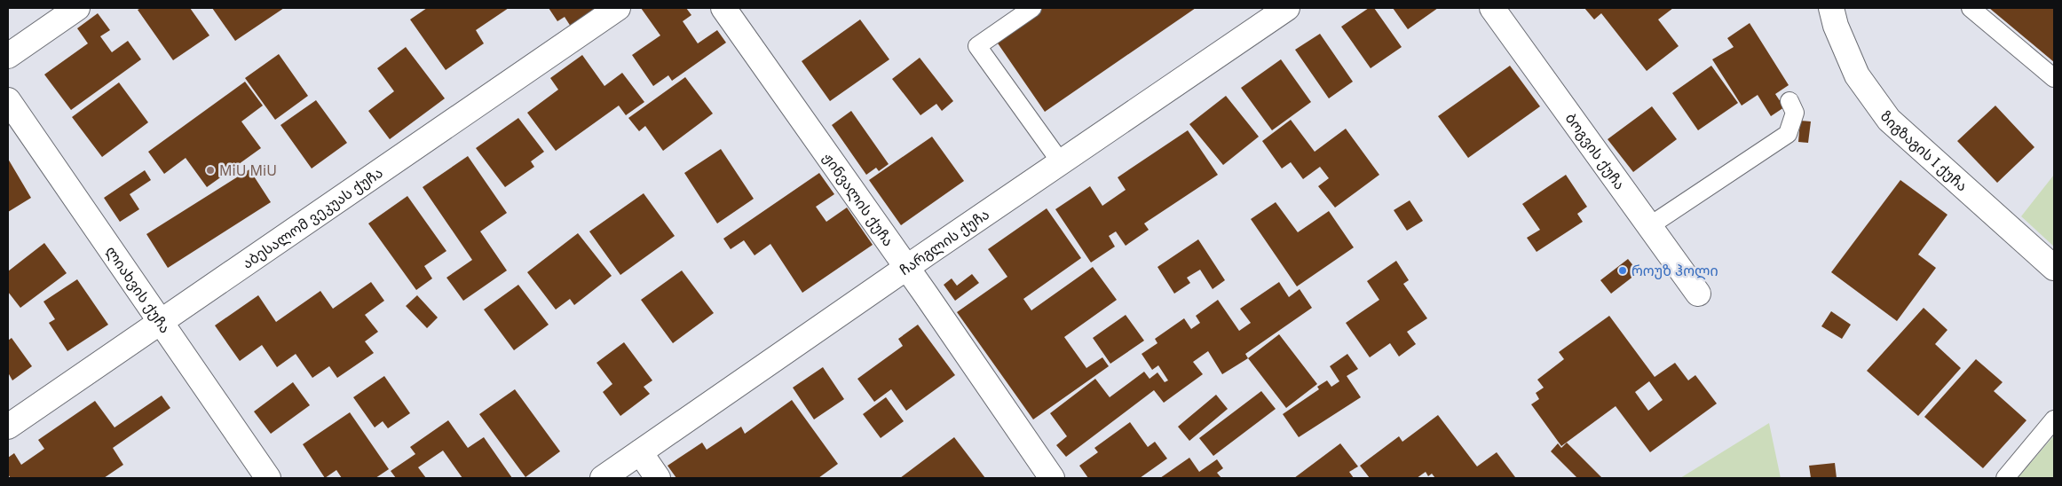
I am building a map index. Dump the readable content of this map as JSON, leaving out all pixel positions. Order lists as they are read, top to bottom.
{
  "streets": {
    "street": [
      "ზიგზაგის I ქუჩა",
      "ბოგვის ქუჩა",
      "ჟინვალის ქუჩა",
      "აბესალომ ვეკუას ქუჩა",
      "ჩარგლის ქუჩა",
      "ლიახვის ქუჩა"
    ]
  },
  "crossings": [
    ["ჟინვალის ქუჩა", "ჩარგლის ქუჩა"],
    ["აბესალომ ვეკუას ქუჩა", "ლიახვის ქუჩა"]
  ],
  "places": ["MiU MiU", "როუზ ჰოლი"]
}
